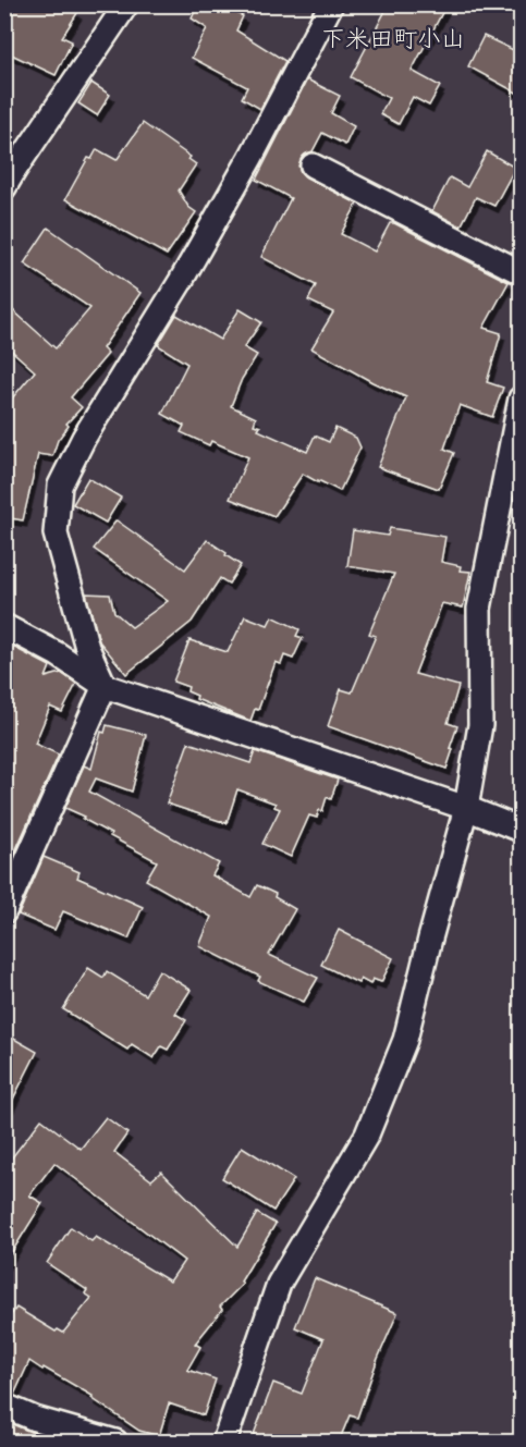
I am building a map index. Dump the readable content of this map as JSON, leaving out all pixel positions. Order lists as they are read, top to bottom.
{
  "districts": ["下米田町小山"]
}
